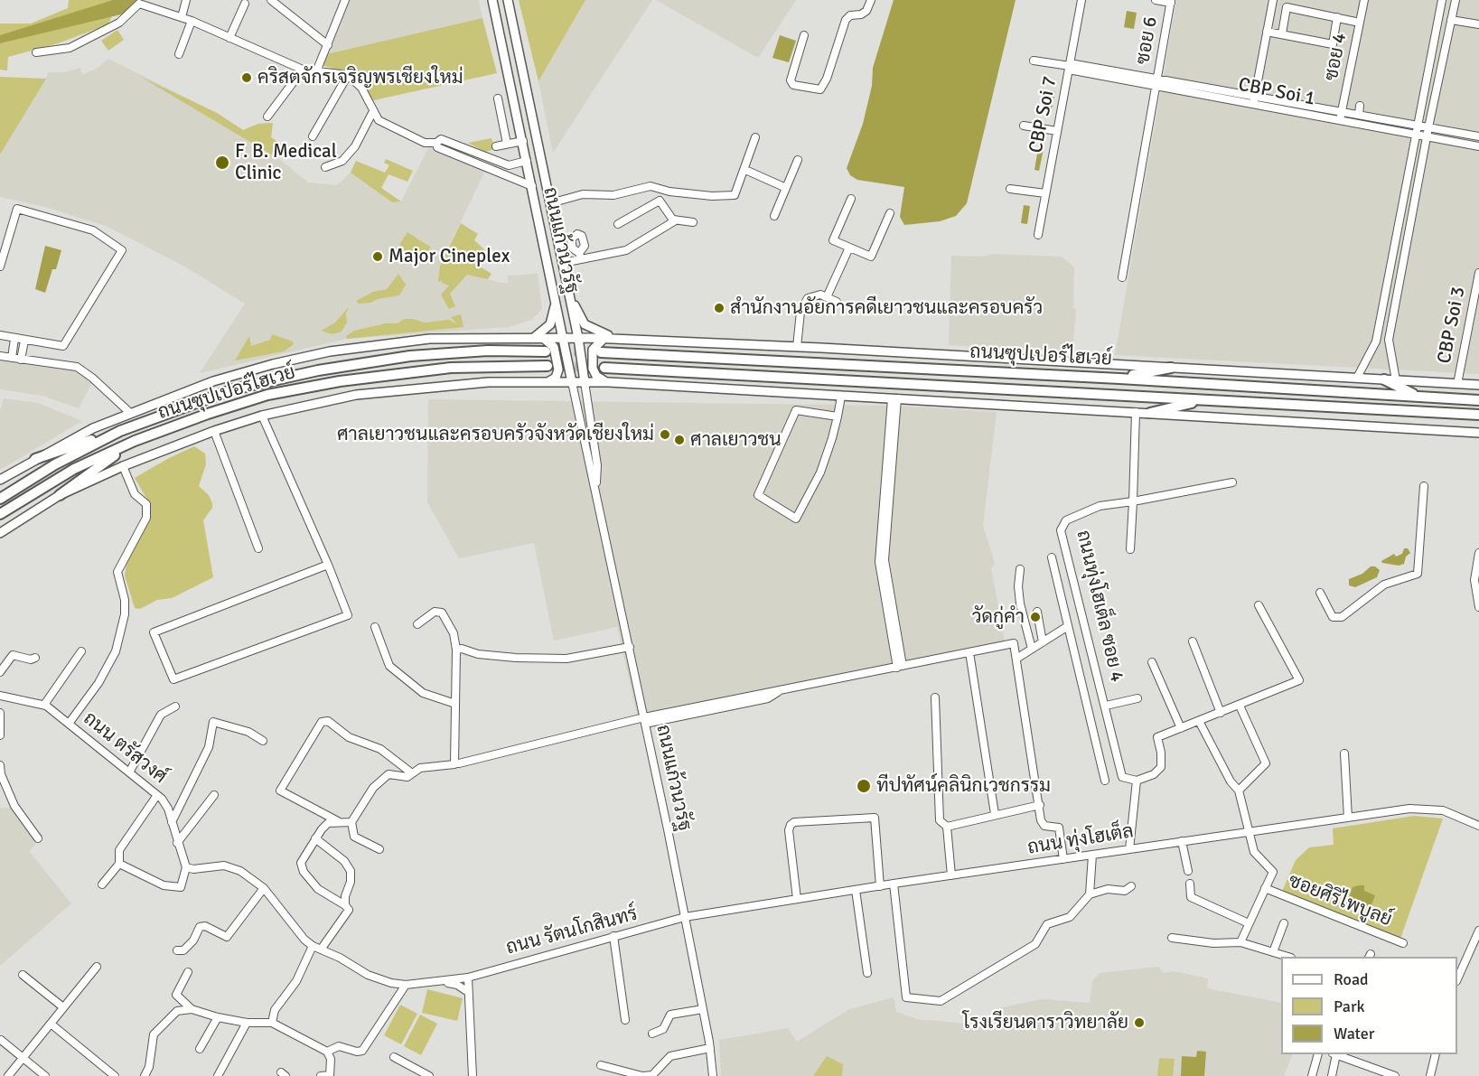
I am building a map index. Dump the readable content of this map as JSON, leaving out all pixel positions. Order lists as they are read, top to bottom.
{
  "streets": {
    "highway": ["ถนนซุปเปอร์ไฮเวย์"],
    "main road": ["ถนนแก้วนวรัฐ"],
    "street": [
      "ซอย 6",
      "ซอย 4",
      "CBP Soi 1",
      "CBP Soi 7",
      "CBP Soi 3",
      "ถนนทุ่งโฮเต็ล ซอย 4",
      "ถนน ตรัสวงศ์",
      "ถนน ทุ่งโฮเต็ล",
      "ซอยศิริไพบูลย์",
      "ถนน รัตนโกสินทร์"
    ]
  },
  "crossings": [
    ["ซอย 6", "CBP Soi 1"],
    ["ซอย 4", "CBP Soi 1"],
    ["CBP Soi 1", "CBP Soi 7"],
    ["ถนนแก้วนวรัฐ", "ถนน ทุ่งโฮเต็ล"],
    ["ถนนแก้วนวรัฐ", "ถนน รัตนโกสินทร์"],
    ["ถนน ทุ่งโฮเต็ล", "ถนน รัตนโกสินทร์"]
  ],
  "places": [
    "คริสตจักรเจริญพรเชียงใหม่",
    "F. B. Medical Clinic",
    "Major Cineplex",
    "สำนักงานอัยการคดีเยาวชนและครอบครัว",
    "ศาลเยาวชนและครอบครัวจังหวัดเชียงใหม่",
    "ศาลเยาวชน",
    "วัดกู่คำ",
    "ทีปทัศน์คลินิกเวชกรรม",
    "โรงเรียนดาราวิทยาลัย"
  ],
  "legend": ["Road", "Park", "Water"]
}
